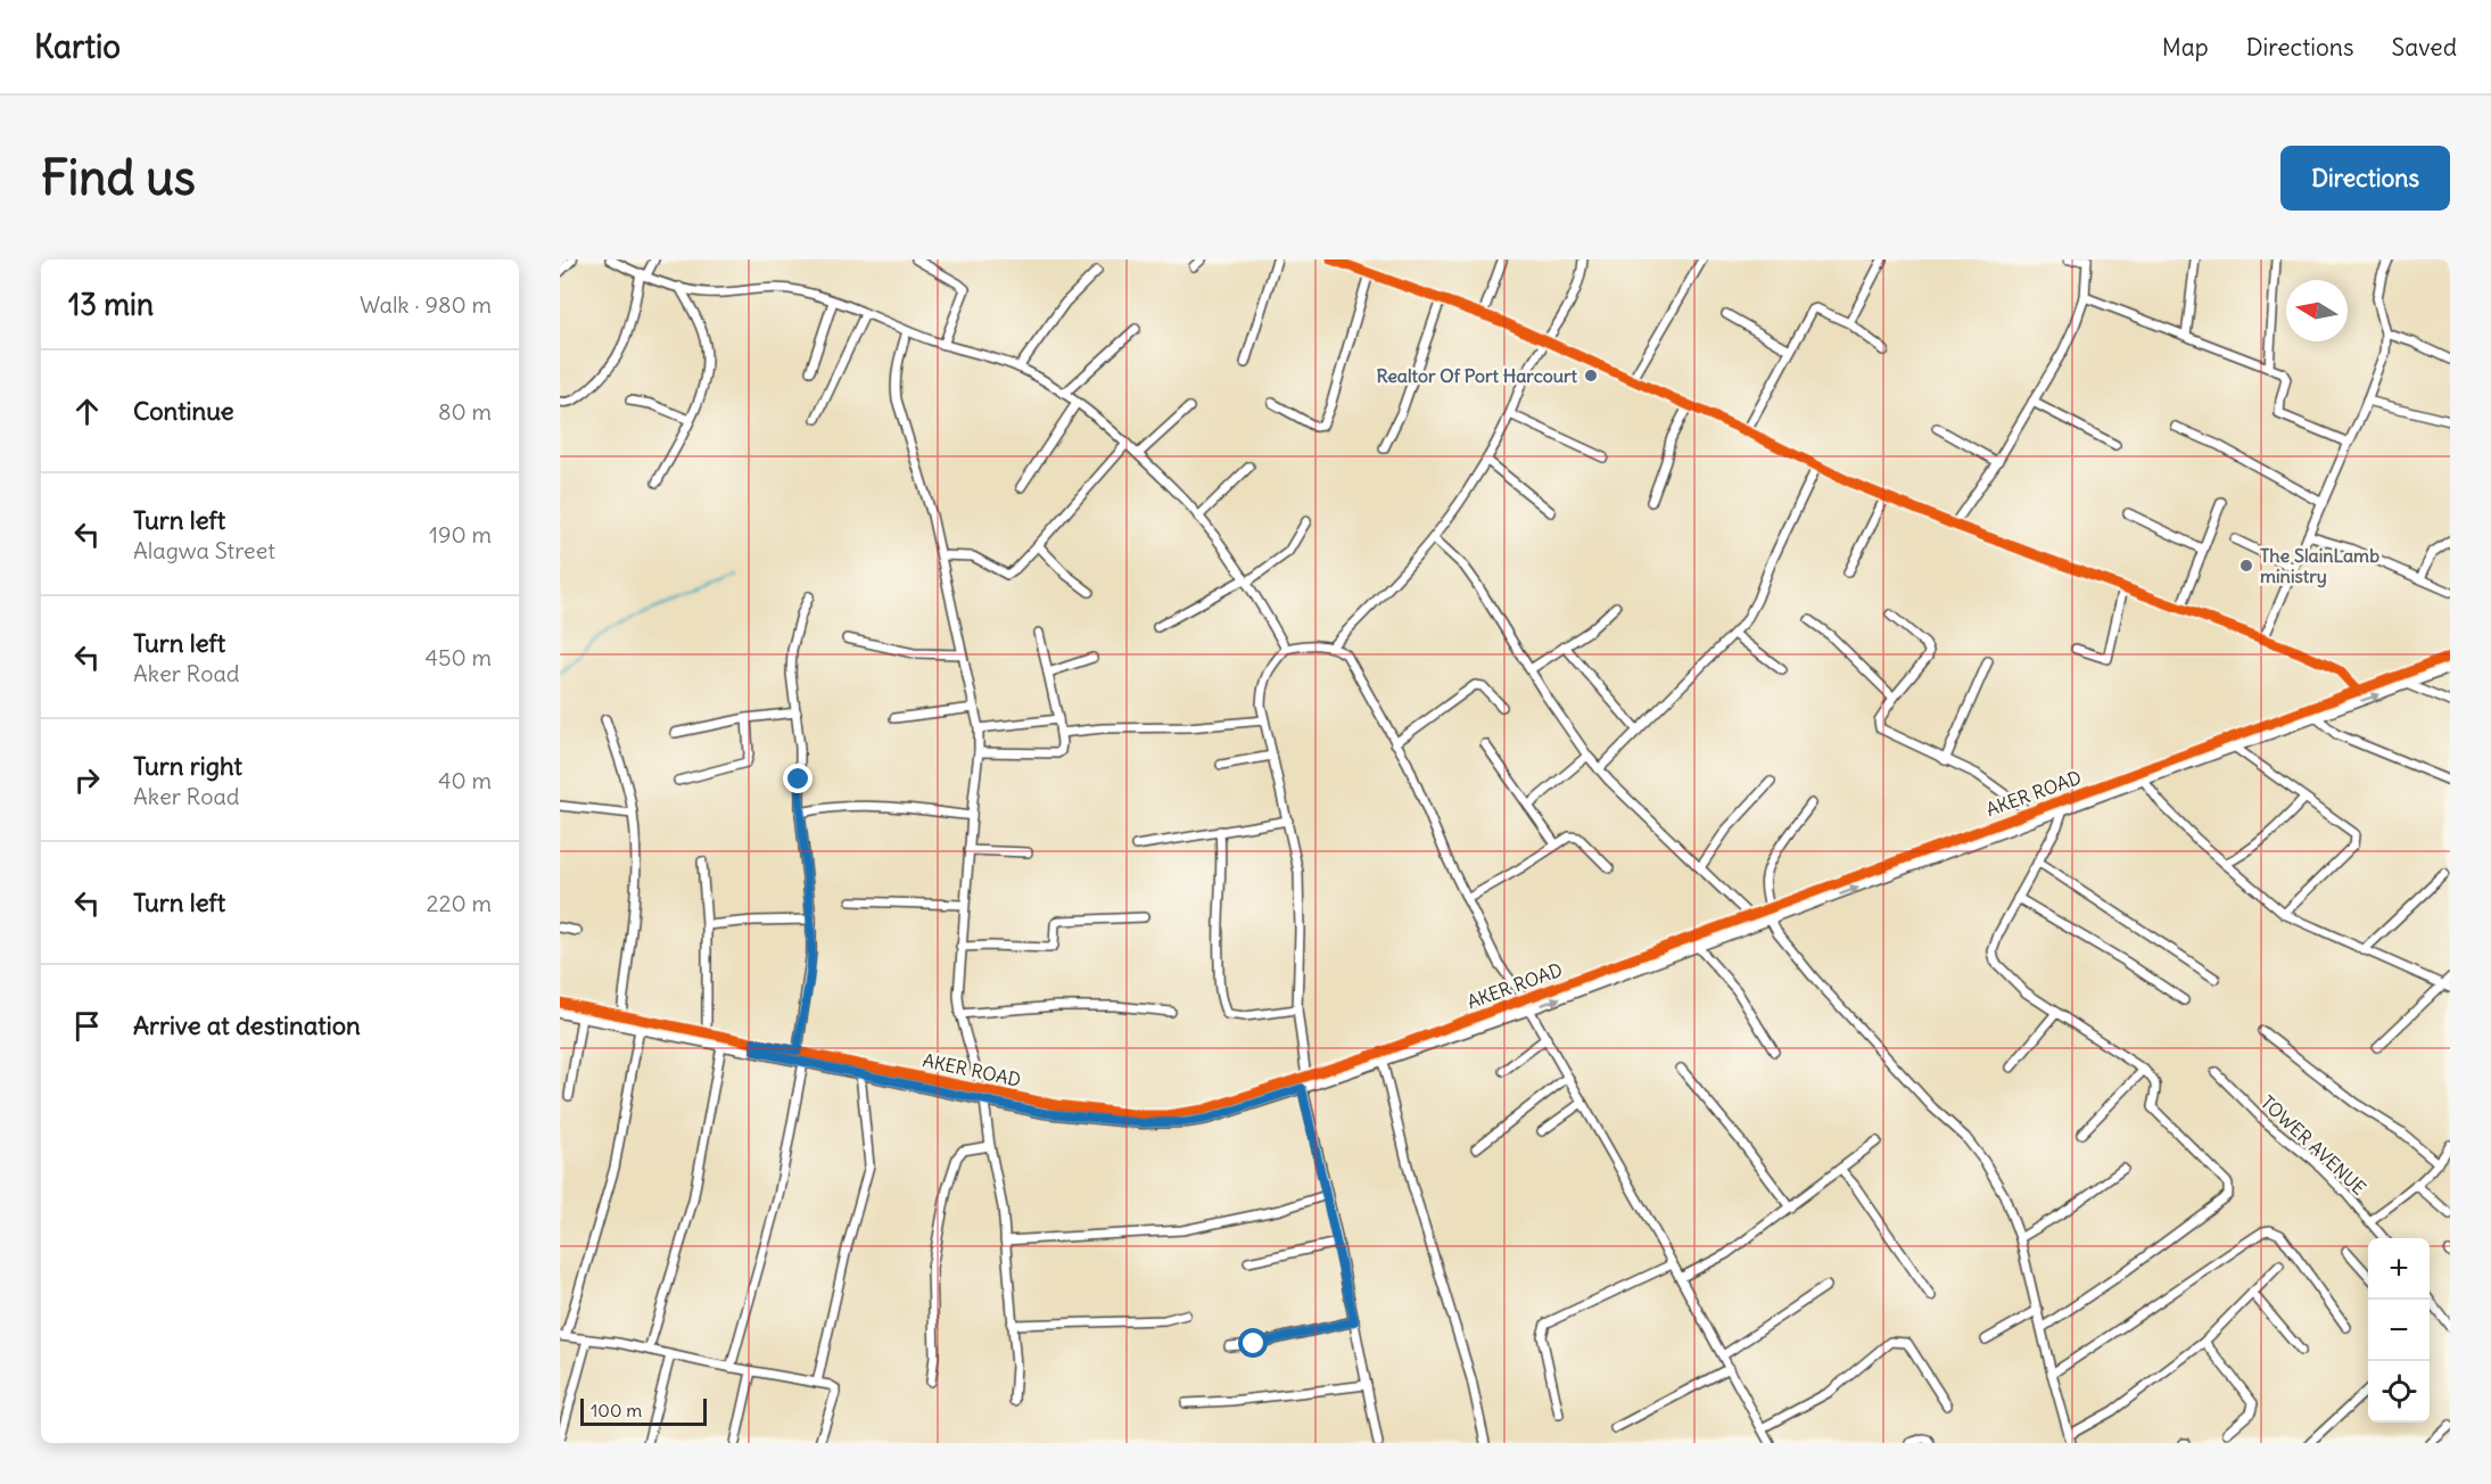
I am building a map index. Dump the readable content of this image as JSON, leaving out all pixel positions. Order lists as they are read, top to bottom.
{
  "streets": {
    "street": ["AKER ROAD", "TOWER AVENUE"]
  },
  "places": ["Realtor Of Port Harcourt", "The SlainLamb ministry"],
  "scale_bar": "100 m",
  "north": "left",
  "page": {
    "header": "Kartio",
    "nav": ["Map", "Directions", "Saved"],
    "buttons": "Directions",
    "title": "Find us",
    "heading": ["13 min", "Walk · 980 m"],
    "list": [
      ["Continue", "80 m"],
      ["Turn left", "Alagwa Street", "190 m"],
      ["Turn left", "Aker Road", "450 m"],
      ["Turn right", "Aker Road", "40 m"],
      ["Turn left", "220 m"],
      "Arrive at destination"
    ],
    "map_buttons": ["+", "−"],
    "scale": "100 m"
  }
}
